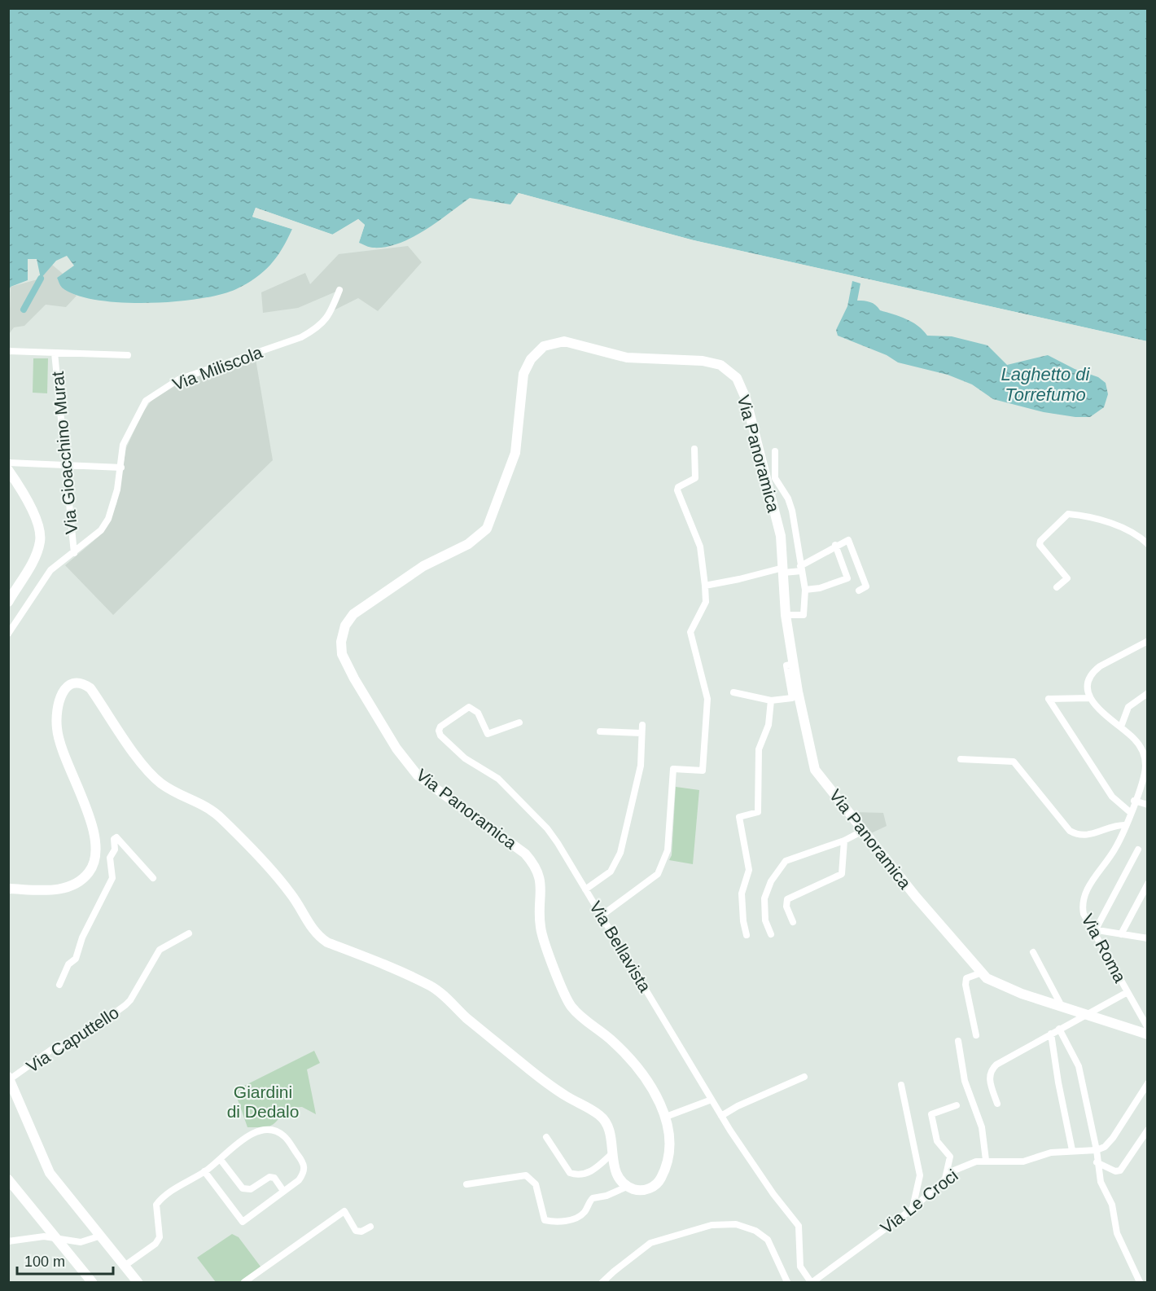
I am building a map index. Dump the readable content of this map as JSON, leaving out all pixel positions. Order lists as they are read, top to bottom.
{
  "streets": {
    "street": [
      "Via Miliscola",
      "Via Gioacchino Murat",
      "Via Panoramica",
      "Via Bellavista",
      "Via Roma",
      "Via Caputtello",
      "Via Le Croci"
    ]
  },
  "crossings": [
    ["Via Miliscola", "Via Gioacchino Murat"],
    ["Via Bellavista", "Via Le Croci"]
  ],
  "water": ["Laghetto di Torrefumo"],
  "parks": ["Giardini di Dedalo"],
  "scale_bar": "100 m"
}
